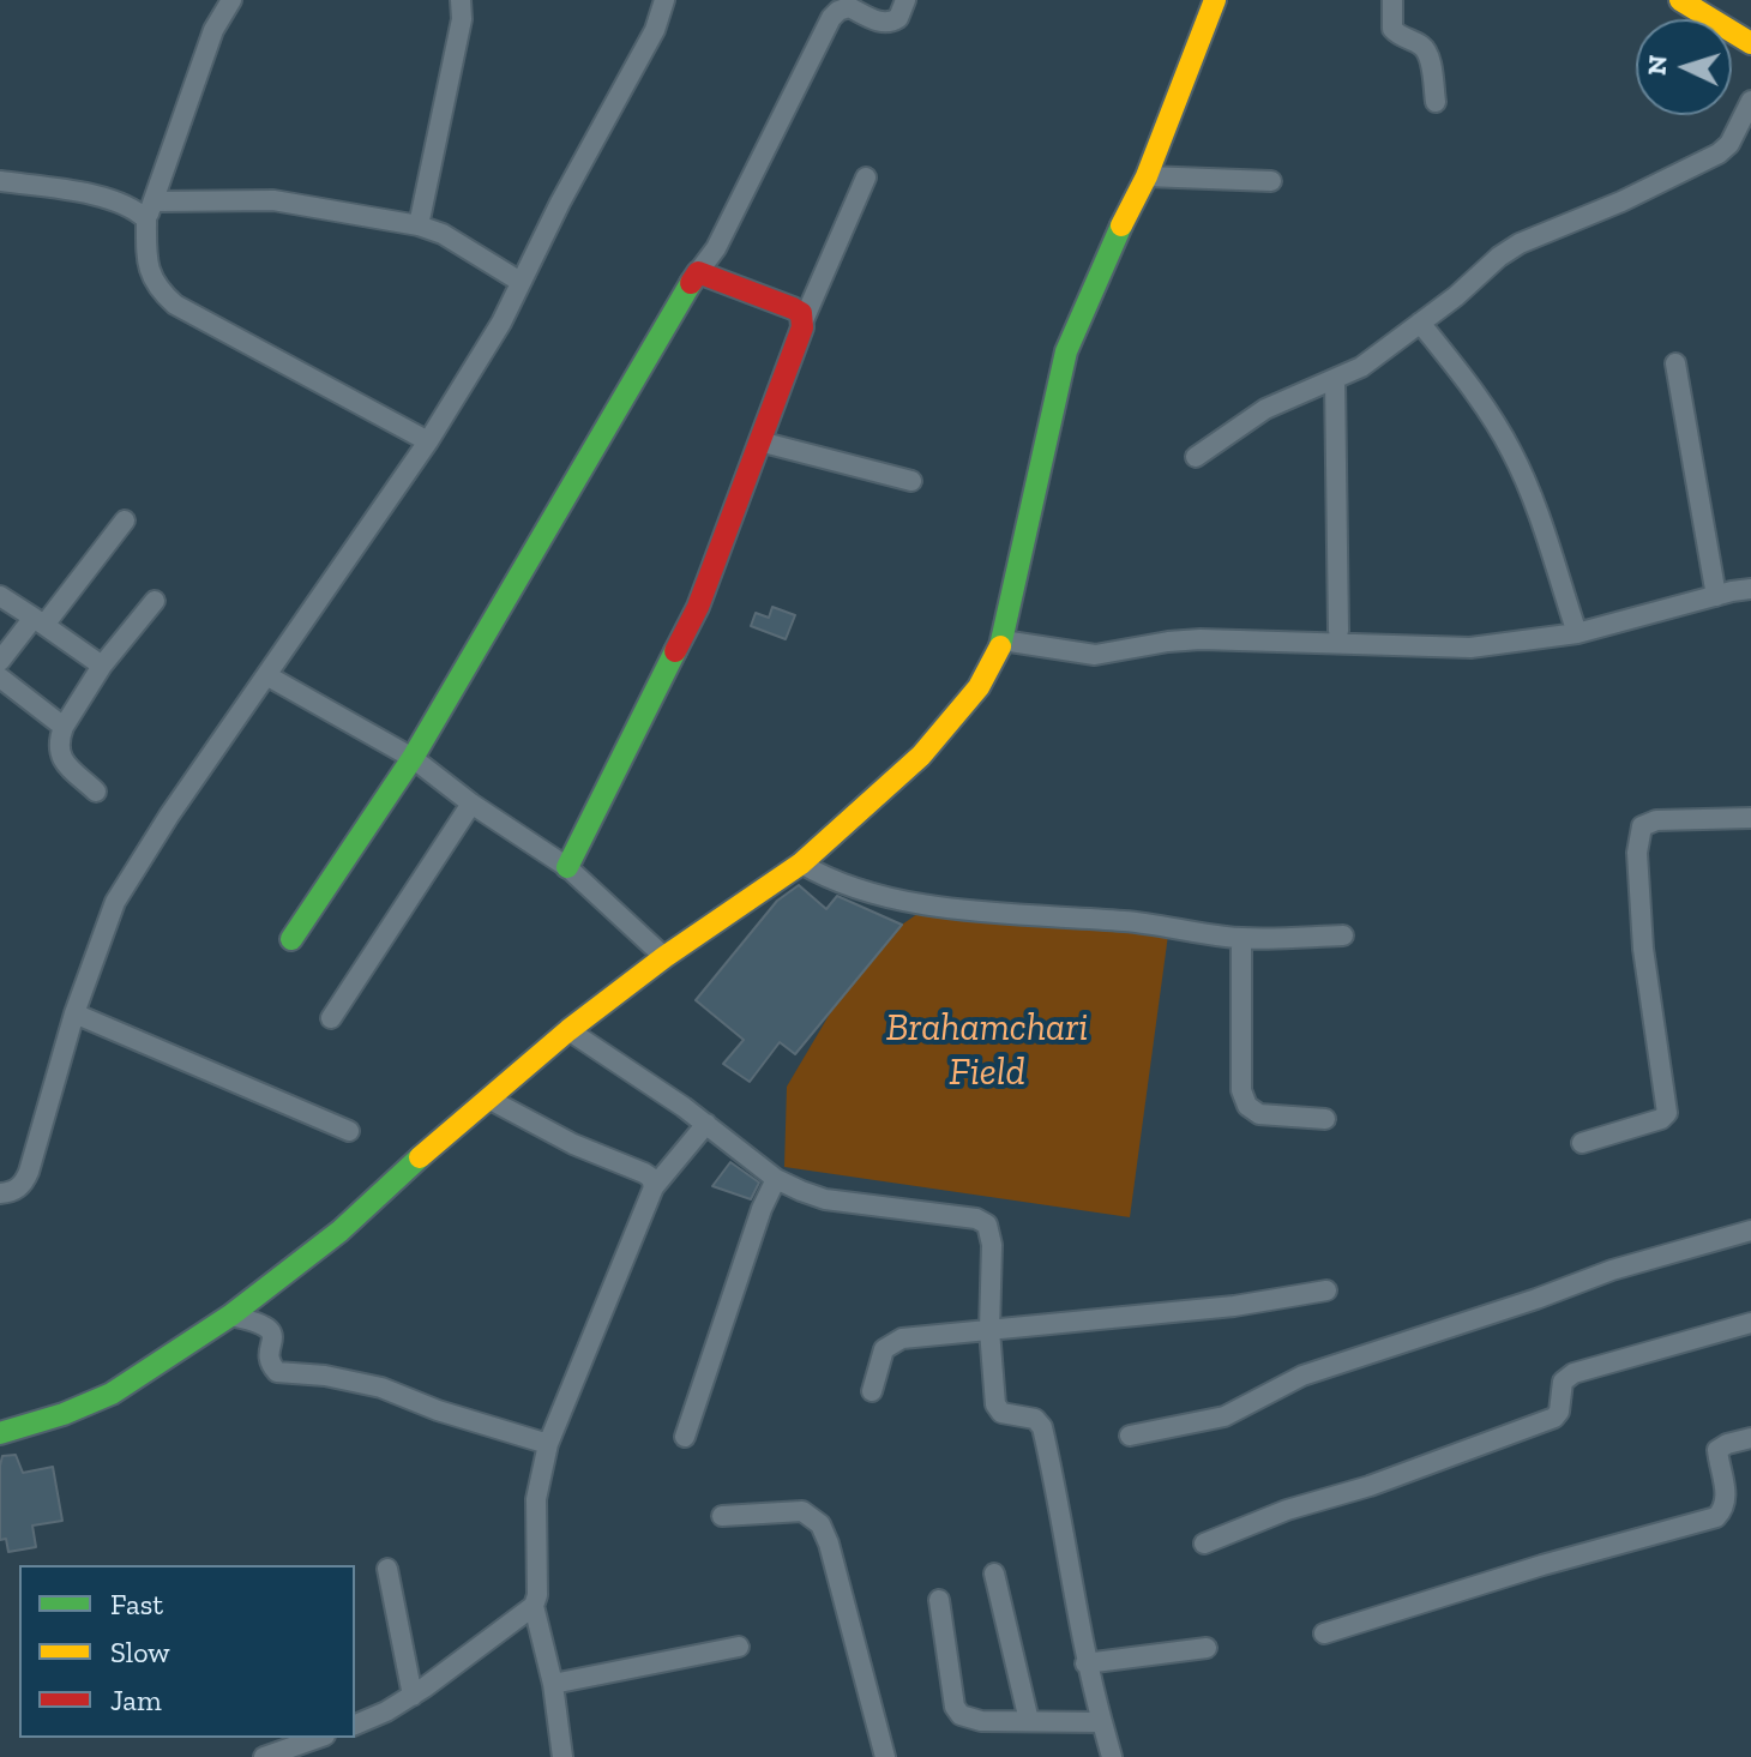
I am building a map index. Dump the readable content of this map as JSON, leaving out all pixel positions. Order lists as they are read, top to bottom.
{
  "parks": ["Brahamchari Field"],
  "legend": ["Fast", "Slow", "Jam"],
  "north": "left"
}
